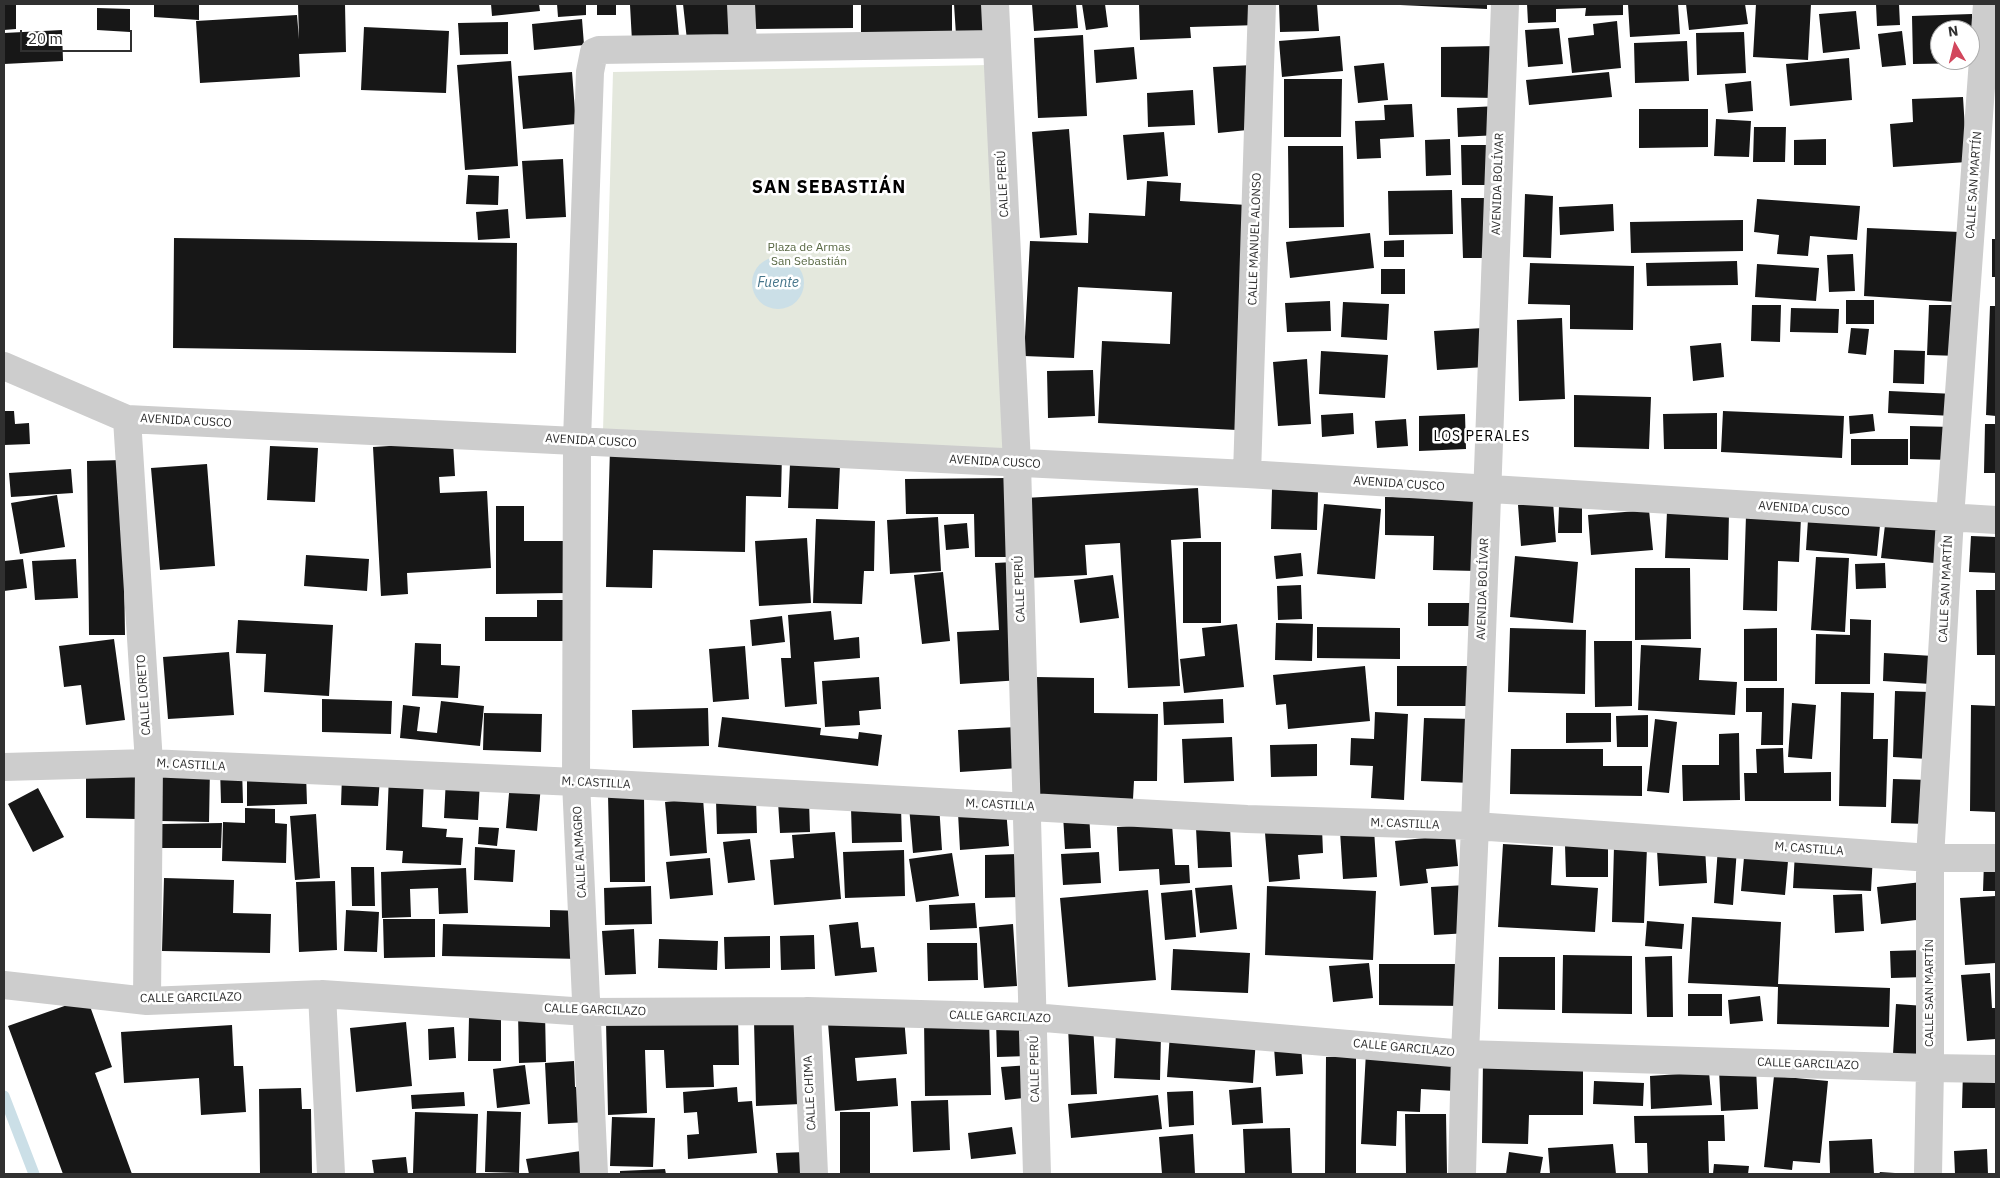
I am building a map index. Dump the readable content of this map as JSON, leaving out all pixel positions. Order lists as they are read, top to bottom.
{
  "streets": {
    "street": [
      "CALLE PERÚ",
      "AVENIDA BOLÍVAR",
      "CALLE SAN MARTÍN",
      "CALLE MANUEL ALONSO",
      "AVENIDA CUSCO",
      "CALLE LORETO",
      "M. CASTILLA",
      "CALLE ALMAGRO",
      "CALLE GARCILAZO",
      "CALLE CHIMA"
    ]
  },
  "crossings": [
    ["CALLE PERÚ", "AVENIDA CUSCO"],
    ["CALLE PERÚ", "M. CASTILLA"],
    ["CALLE PERÚ", "CALLE GARCILAZO"],
    ["AVENIDA BOLÍVAR", "AVENIDA CUSCO"],
    ["AVENIDA BOLÍVAR", "M. CASTILLA"],
    ["AVENIDA BOLÍVAR", "CALLE GARCILAZO"],
    ["CALLE SAN MARTÍN", "AVENIDA CUSCO"],
    ["CALLE SAN MARTÍN", "M. CASTILLA"],
    ["CALLE SAN MARTÍN", "CALLE GARCILAZO"],
    ["CALLE MANUEL ALONSO", "AVENIDA CUSCO"],
    ["AVENIDA CUSCO", "CALLE LORETO"],
    ["AVENIDA CUSCO", "CALLE ALMAGRO"],
    ["CALLE LORETO", "M. CASTILLA"],
    ["CALLE LORETO", "CALLE GARCILAZO"],
    ["M. CASTILLA", "CALLE ALMAGRO"],
    ["CALLE ALMAGRO", "CALLE GARCILAZO"],
    ["CALLE GARCILAZO", "CALLE CHIMA"]
  ],
  "districts": ["SAN SEBASTIÁN", "LOS PERALES"],
  "water": ["Fuente"],
  "parks": ["Plaza de Armas San Sebastián"],
  "scale_bar": "20 m",
  "north": "top"
}
